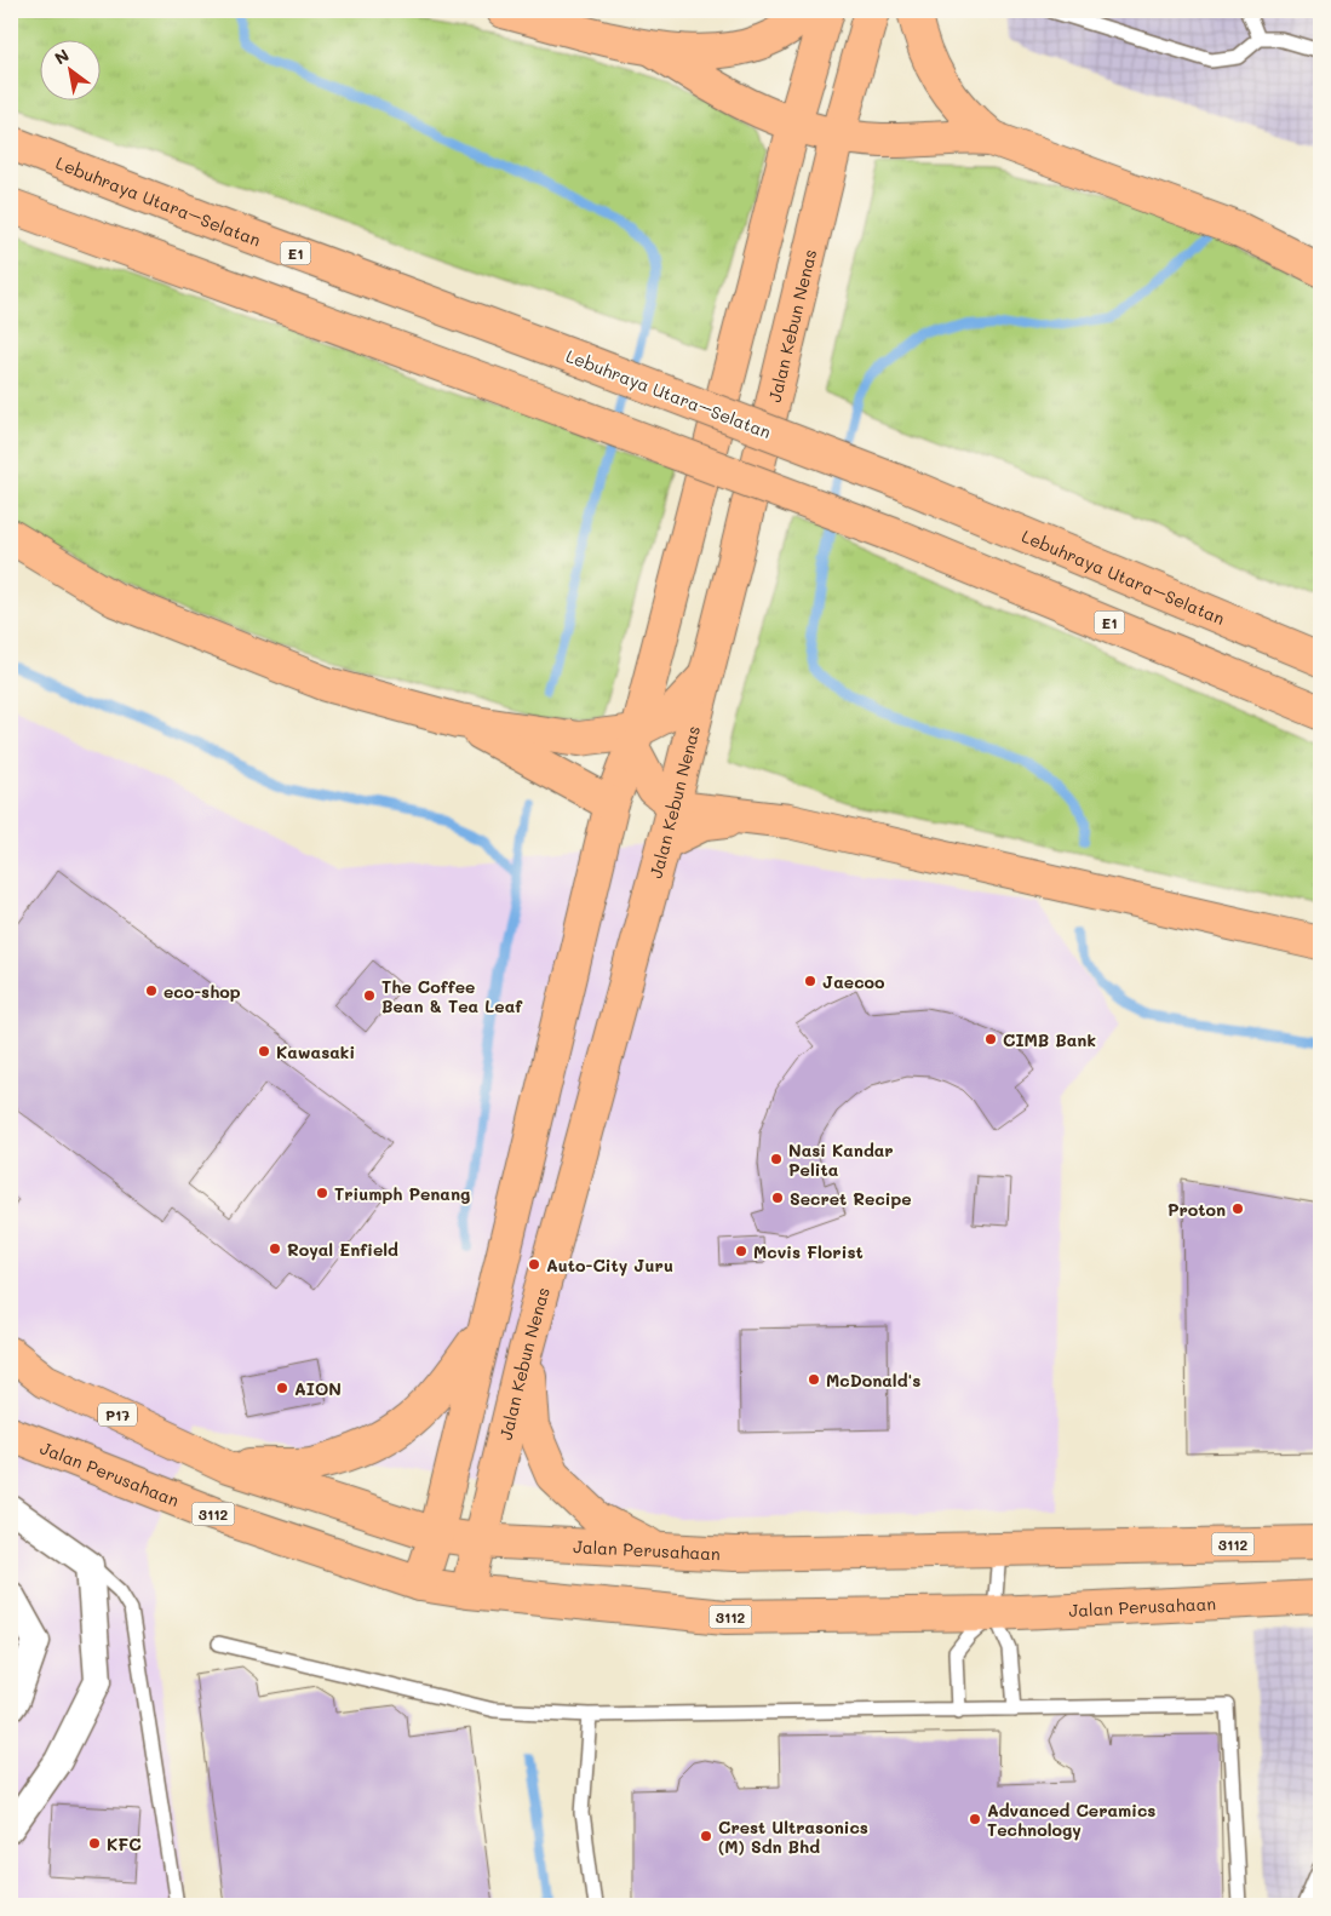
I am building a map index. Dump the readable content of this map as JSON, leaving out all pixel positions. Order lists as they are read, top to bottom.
{
  "streets": {
    "main road": [
      "Lebuhraya Utara–Selatan",
      "E1",
      "Jalan Kebun Nenas",
      "P17",
      "Jalan Perusahaan",
      "3112"
    ]
  },
  "crossings": [
    ["Jalan Kebun Nenas", "Jalan Perusahaan"]
  ],
  "places": [
    "Jaecoo",
    "eco-shop",
    "The Coffee Bean & Tea Leaf",
    "CIMB Bank",
    "Kawasaki",
    "Nasi Kandar Pelita",
    "Triumph Penang",
    "Secret Recipe",
    "Proton",
    "Royal Enfield",
    "Mcvis Florist",
    "Auto-City Juru",
    "McDonald's",
    "AION",
    "Advanced Ceramics Technology",
    "Crest Ultrasonics (M) Sdn Bhd",
    "KFC"
  ],
  "north": "top left"
}
